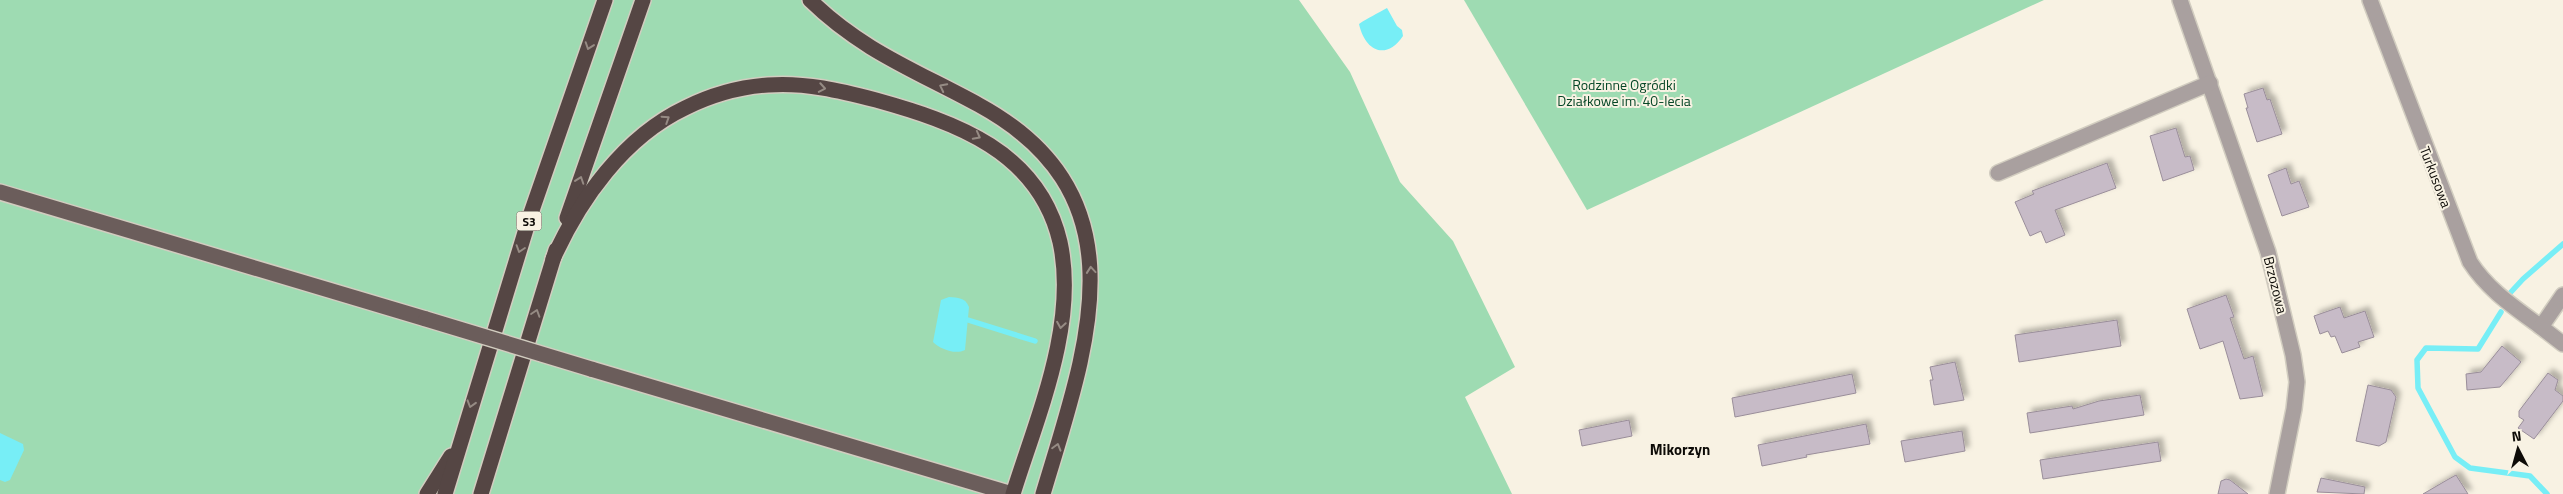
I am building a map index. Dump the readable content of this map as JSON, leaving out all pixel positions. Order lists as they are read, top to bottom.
{
  "streets": {
    "highway": ["S3"],
    "street": ["Turkusowa", "Brzozowa"]
  },
  "districts": ["Mikorzyn"],
  "parks": ["Rodzinne Ogródki Działkowe im. 40-lecia"],
  "north": "top"
}
